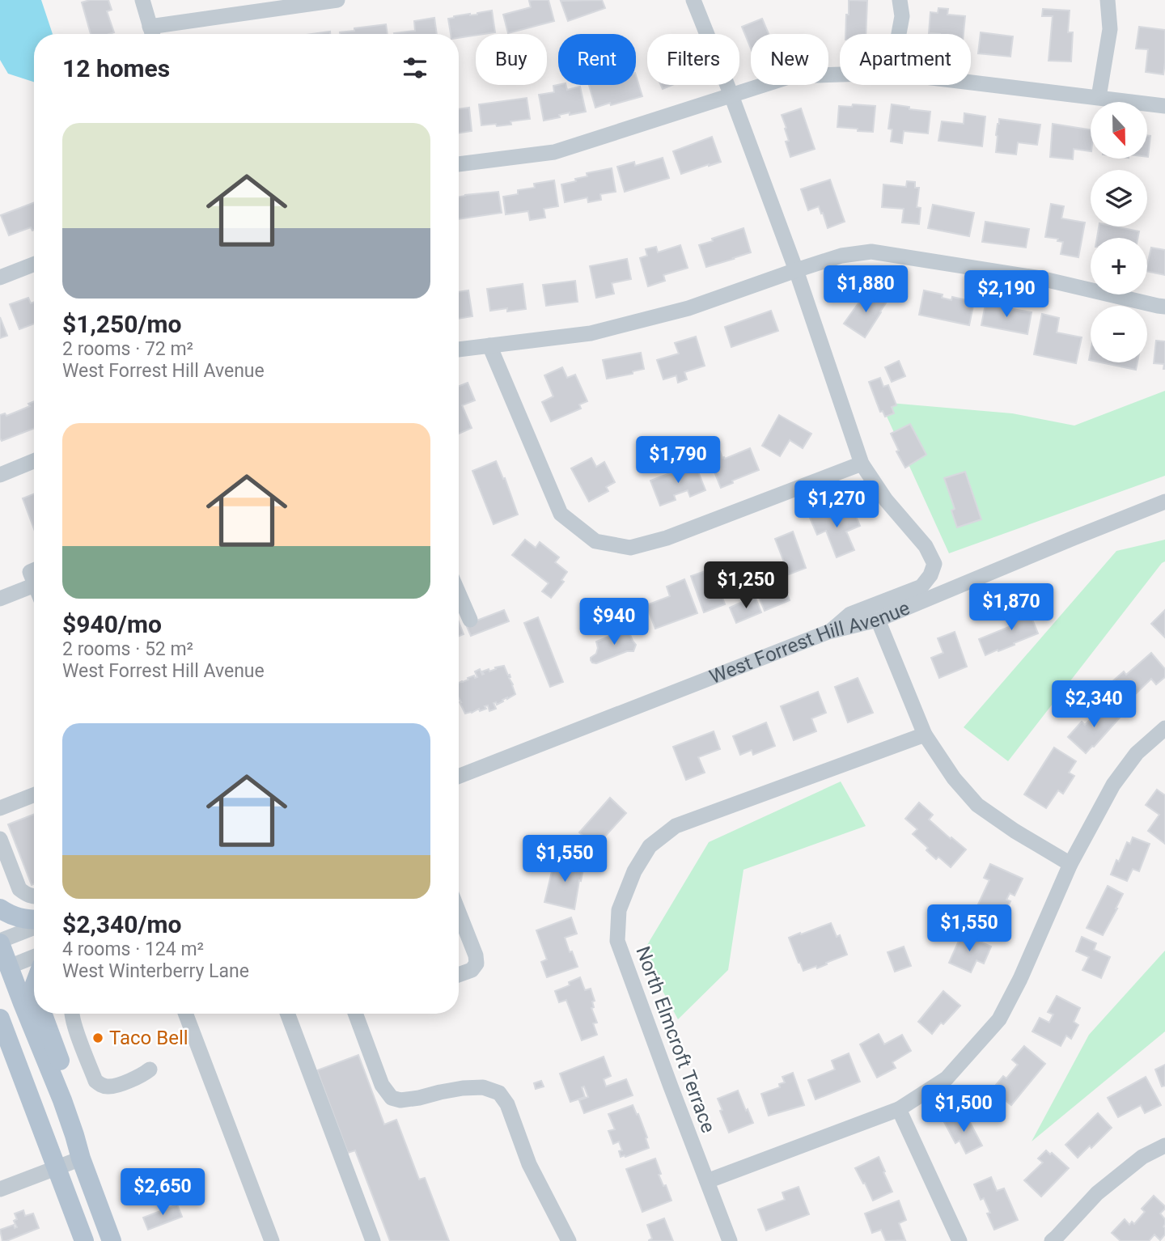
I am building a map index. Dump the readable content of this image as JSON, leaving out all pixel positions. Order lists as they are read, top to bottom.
{
  "streets": {
    "street": ["West Forrest Hill Avenue", "North Elmcroft Terrace"]
  },
  "places": ["Taco Bell"],
  "north": "bottom",
  "page": {
    "chip": [
      "Buy",
      "Rent",
      "Filters",
      "New",
      "Apartment"
    ],
    "heading": "12 homes",
    "map_buttons": ["+", "−"],
    "list": [
      {
        "name": "$1,250/mo",
        "note": "2 rooms · 72 m² · West Forrest Hill Avenue"
      },
      {
        "name": "$940/mo",
        "note": "2 rooms · 52 m² · West Forrest Hill Avenue"
      },
      {
        "name": "$2,340/mo",
        "note": "4 rooms · 124 m² · West Winterberry Lane"
      }
    ],
    "price": [
      "$1,880",
      "$2,190",
      "$1,790",
      "$1,270",
      "$1,250",
      "$1,870",
      "$940",
      "$2,340",
      "$1,550",
      "$1,550",
      "$1,500",
      "$2,650"
    ]
  }
}
